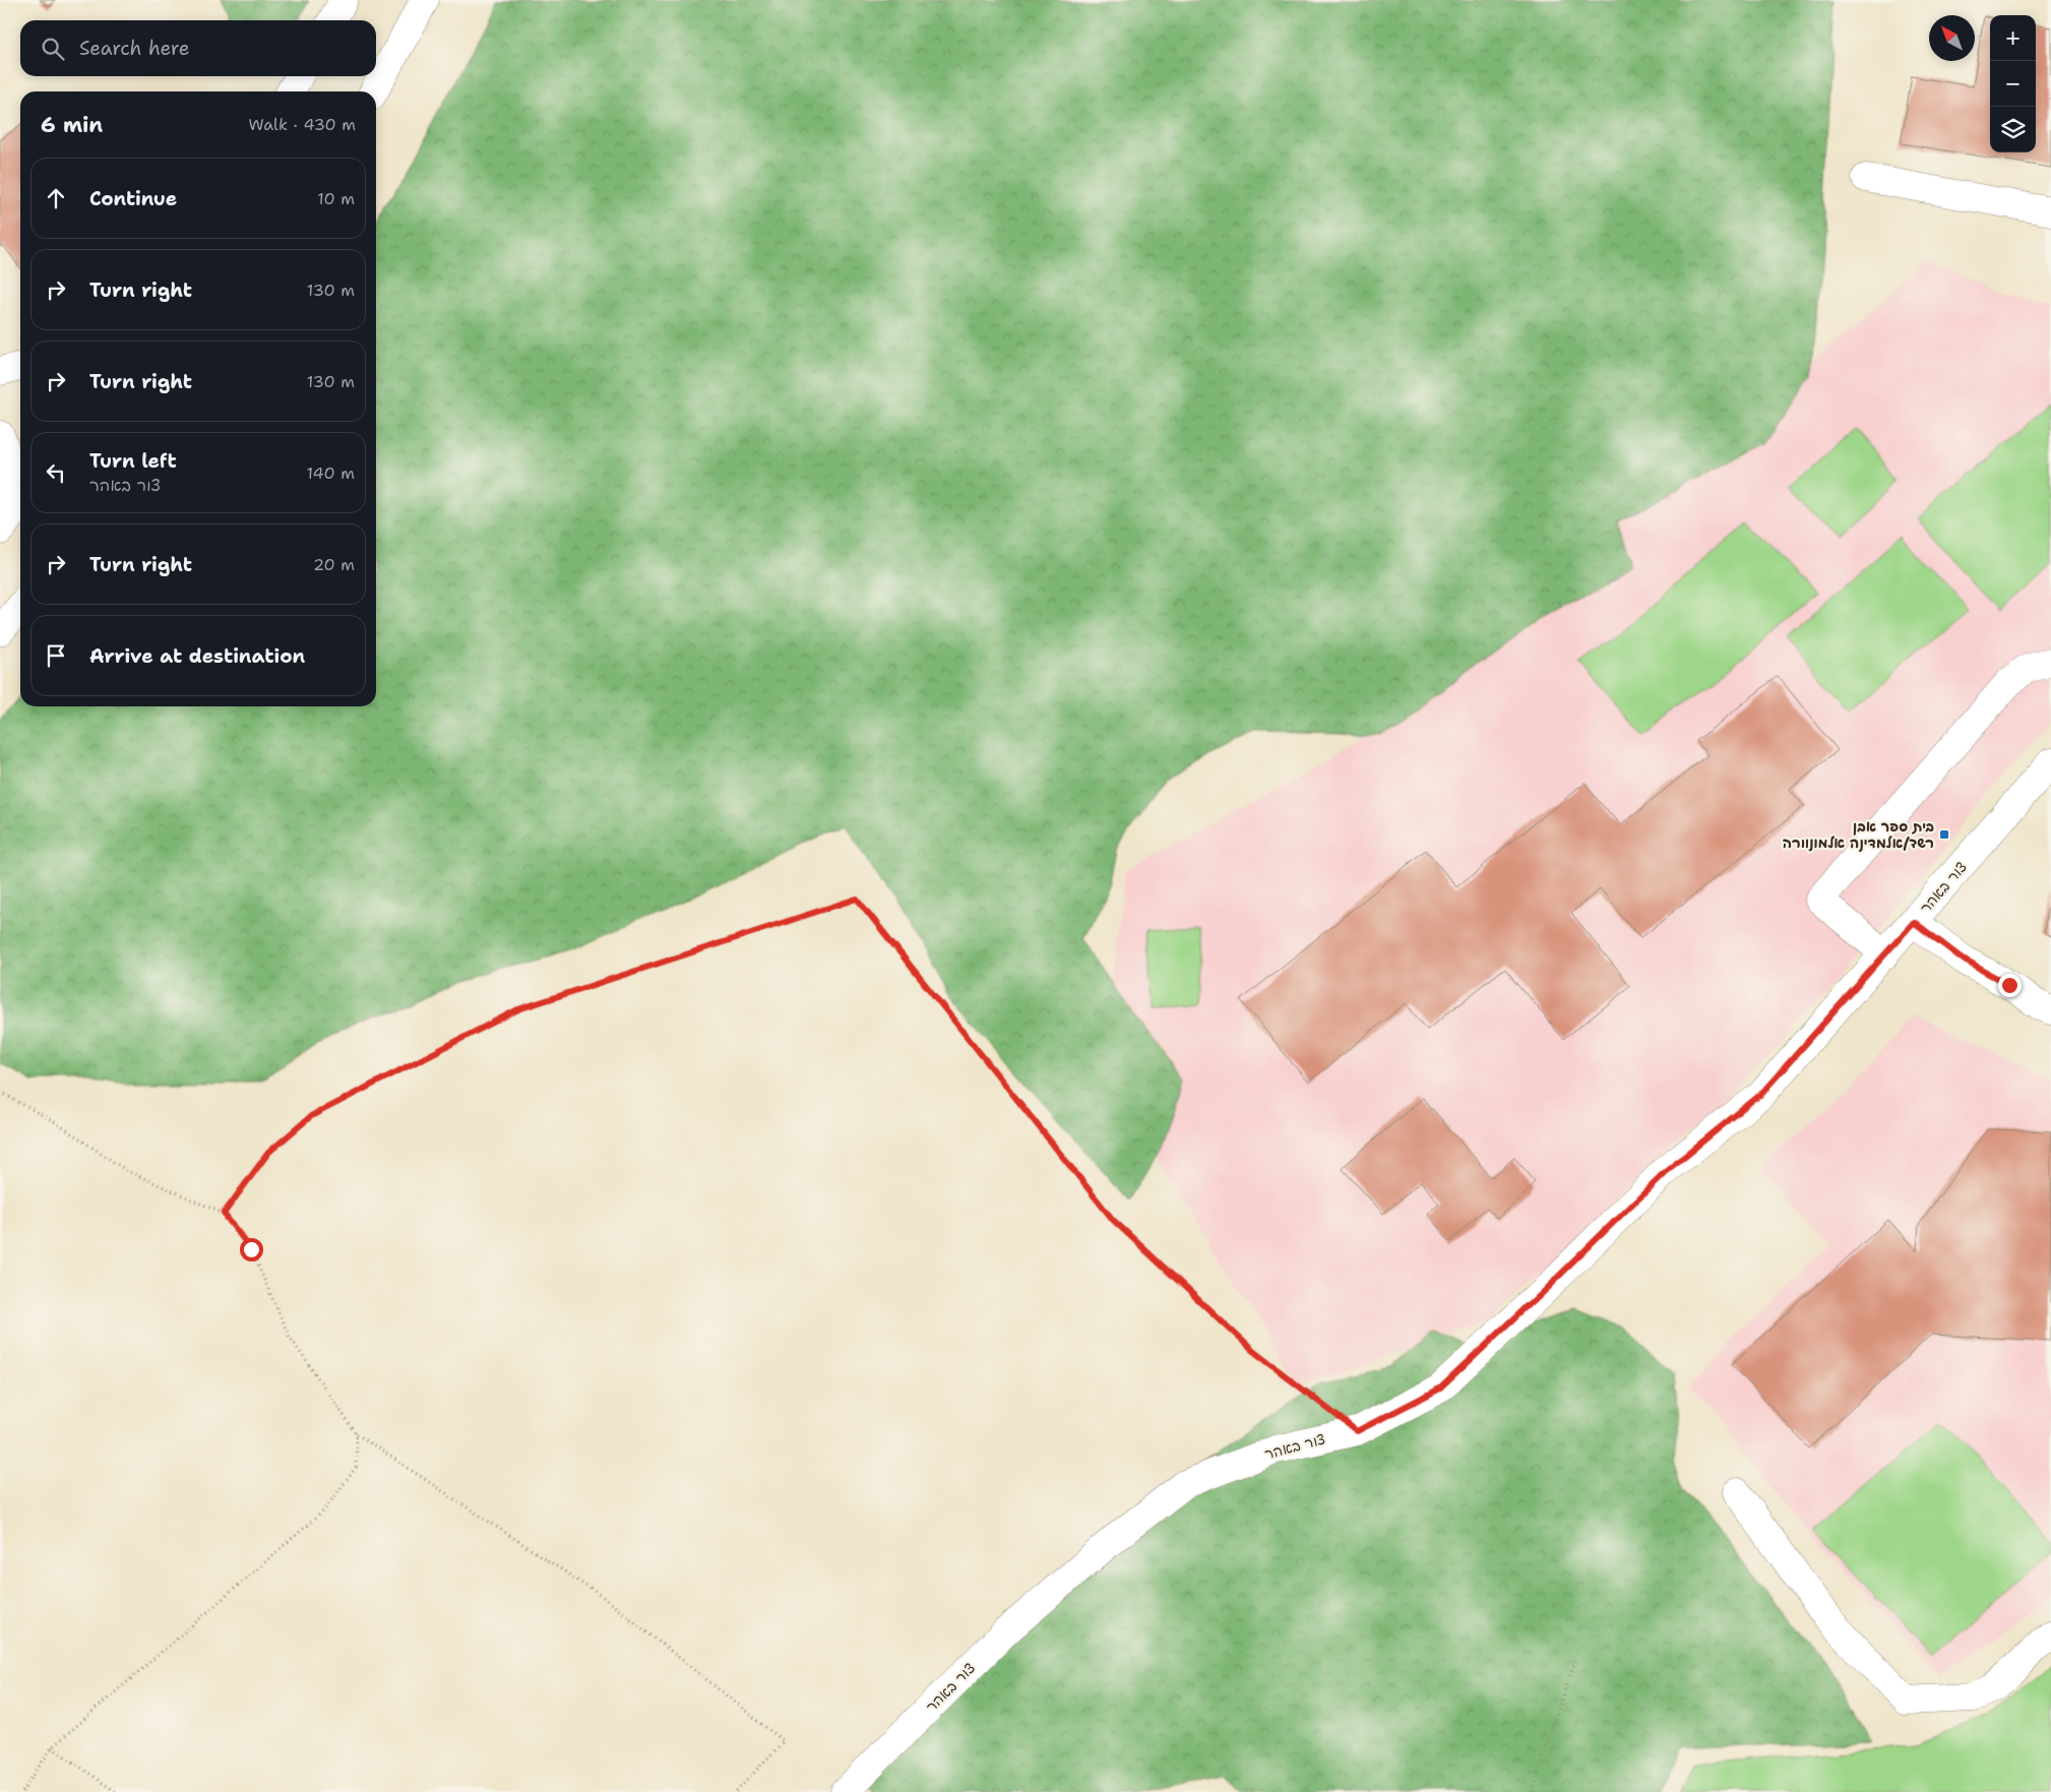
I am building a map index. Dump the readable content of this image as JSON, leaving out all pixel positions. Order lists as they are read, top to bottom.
{
  "streets": {
    "street": ["צור באהר"]
  },
  "places": {
    "transit": ["בית ספר אבן רשד/אלמדינה אלמונוורה"]
  },
  "north": "top left",
  "page": {
    "map_buttons": ["+", "−"],
    "search": "Search here",
    "heading": ["6 min", "Walk · 430 m"],
    "list": [
      ["Continue", "10 m"],
      ["Turn right", "130 m"],
      ["Turn right", "130 m"],
      ["Turn left", "צור באהר", "140 m"],
      ["Turn right", "20 m"],
      "Arrive at destination"
    ]
  }
}
